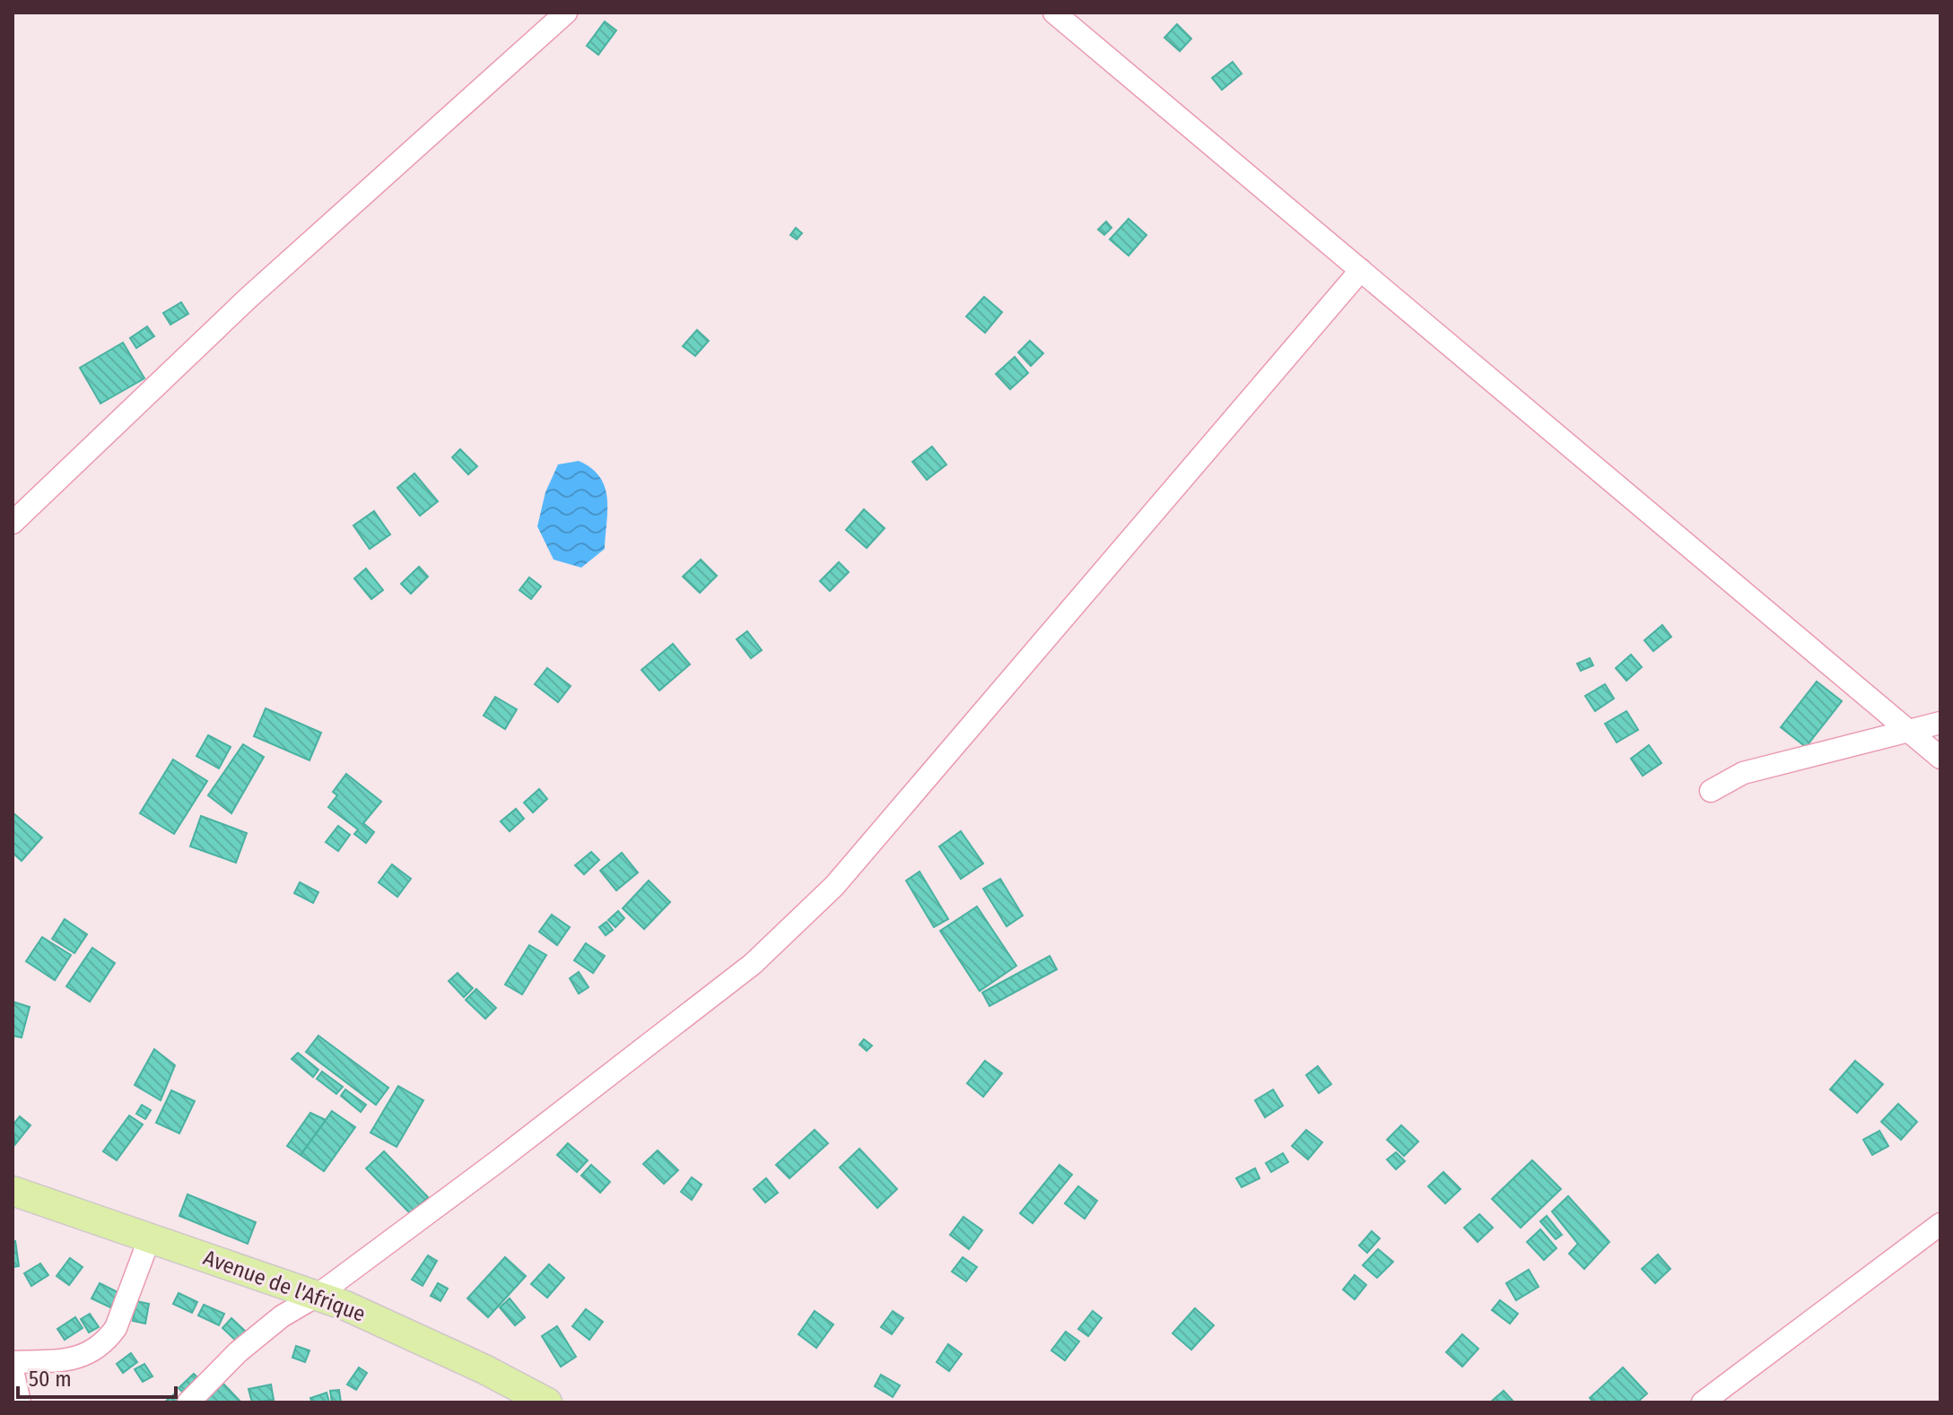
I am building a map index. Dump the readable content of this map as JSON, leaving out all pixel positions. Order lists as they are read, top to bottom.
{
  "streets": {
    "main road": ["Avenue de l'Afrique"]
  },
  "scale_bar": "50 m"
}
